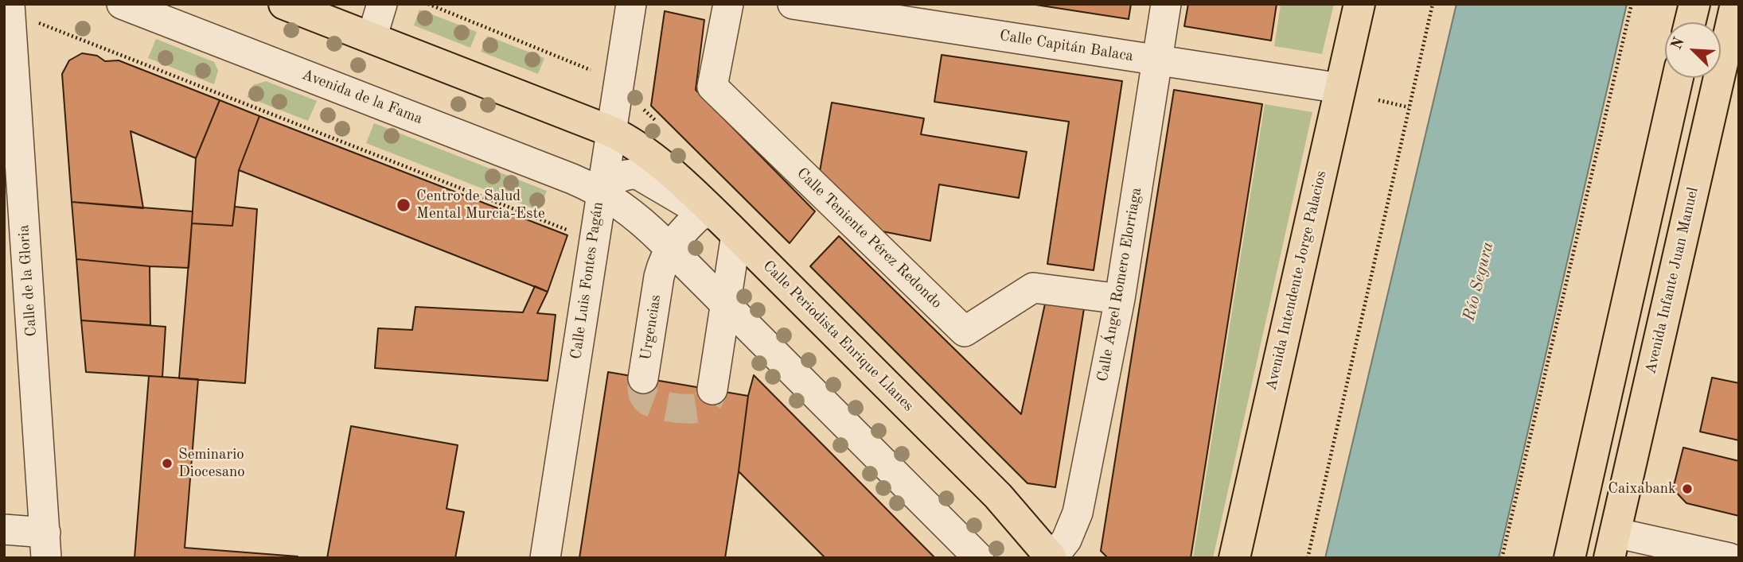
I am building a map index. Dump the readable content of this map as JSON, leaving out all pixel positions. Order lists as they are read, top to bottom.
{
  "streets": {
    "main road": ["Avenida Intendente Jorge Palacios", "Avenida Infante Juan Manuel", "Calle Periodista Enrique Llanes"],
    "street": [
      "Calle Capitán Balaca",
      "Avenida de la Fama",
      "Calle Teniente Pérez Redondo",
      "Calle de la Gloria",
      "Calle Luis Fontes Pagán",
      "Calle Ángel Romero Elorriaga",
      "Urgencias"
    ]
  },
  "crossings": [
    ["Calle Capitán Balaca", "Avenida Intendente Jorge Palacios"],
    ["Calle Capitán Balaca", "Calle Ángel Romero Elorriaga"],
    ["Avenida de la Fama", "Calle Luis Fontes Pagán"],
    ["Calle Teniente Pérez Redondo", "Calle Ángel Romero Elorriaga"],
    ["Calle Luis Fontes Pagán", "Calle Periodista Enrique Llanes"],
    ["Calle Ángel Romero Elorriaga", "Calle Periodista Enrique Llanes"]
  ],
  "water": ["Río Segura"],
  "places": ["Centro de Salud Mental Murcia-Este", "Seminario Diocesano", "Caixabank"],
  "north": "top left"
}
